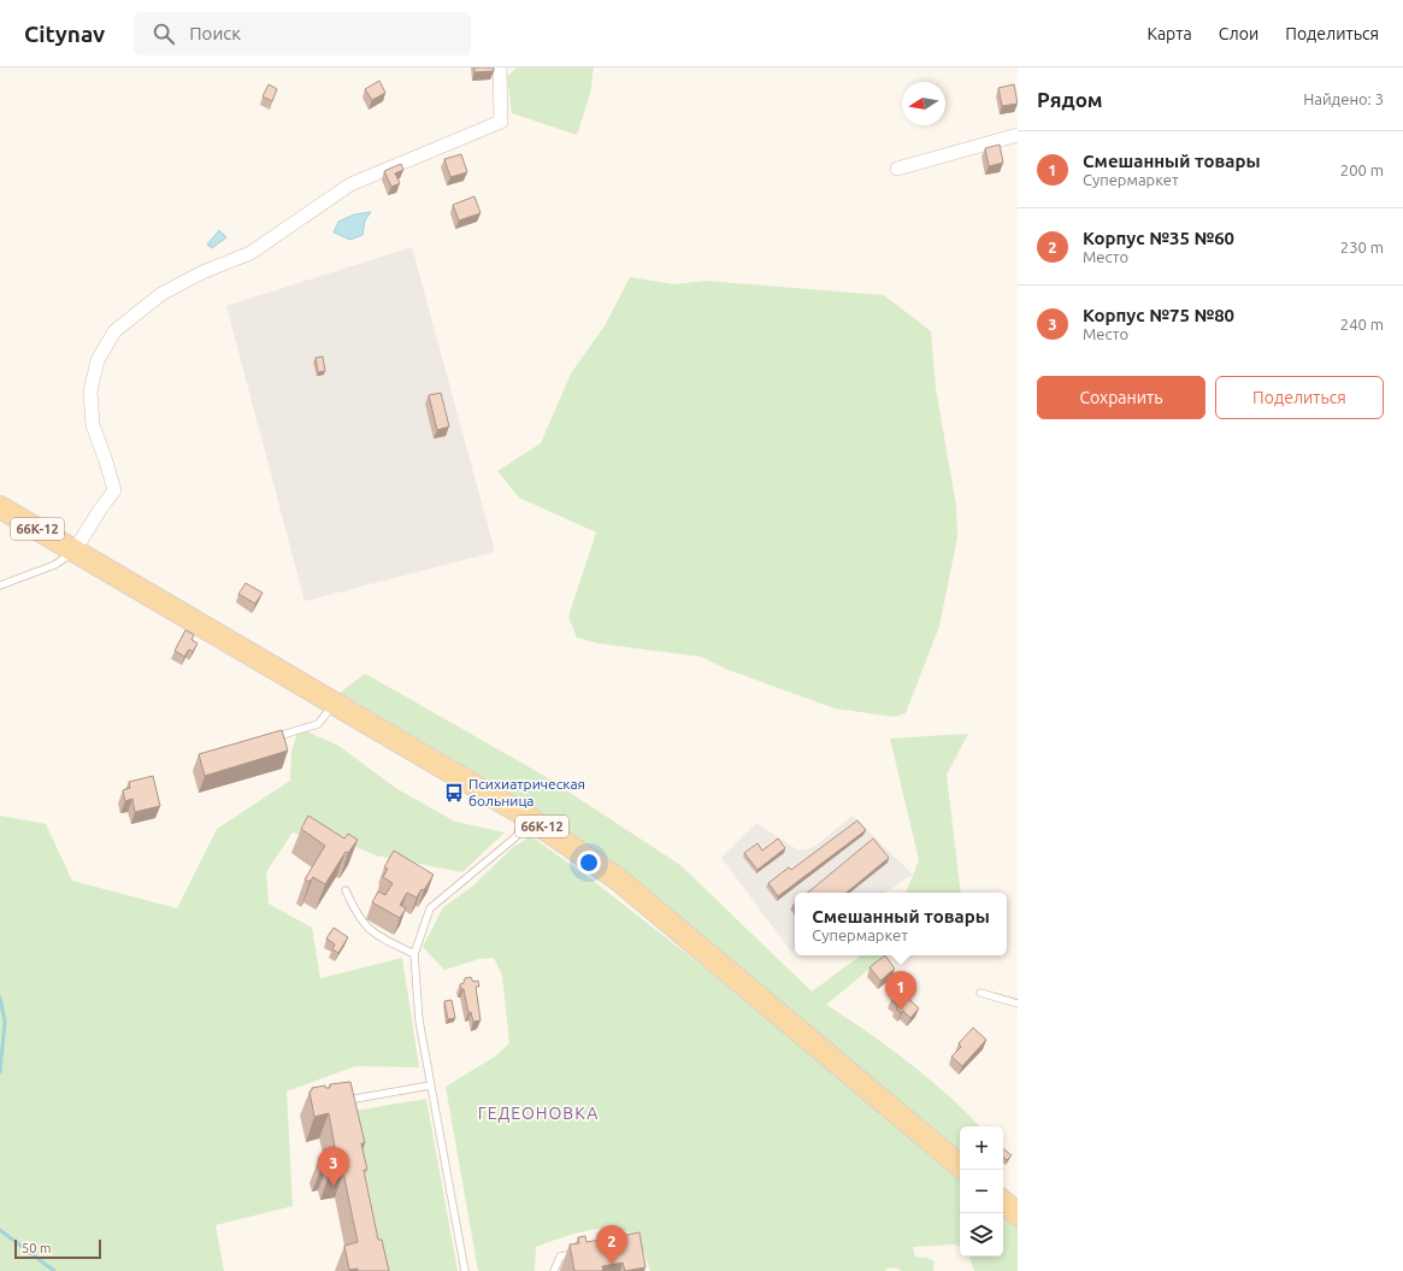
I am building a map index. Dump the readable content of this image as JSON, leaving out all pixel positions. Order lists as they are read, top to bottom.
{
  "streets": {
    "main road": ["66К-12"]
  },
  "districts": ["ГЕДЕОНОВКА"],
  "places": {
    "bus stop": ["Психиатрическая больница"]
  },
  "scale_bar": "50 m",
  "north": "left",
  "page": {
    "header": "Citynav",
    "search": "Поиск",
    "nav": ["Карта", "Слои", "Поделиться"],
    "heading": ["Рядом", "Найдено: 3"],
    "list": [
      {
        "mark": "1",
        "name": "Смешанный товары",
        "note": "Супермаркет",
        "value": "200 m"
      },
      {
        "mark": "2",
        "name": "Корпус №35 №60",
        "note": "Место",
        "value": "230 m"
      },
      {
        "mark": "3",
        "name": "Корпус №75 №80",
        "note": "Место",
        "value": "240 m"
      }
    ],
    "buttons": ["Сохранить", "Поделиться"],
    "popup": ["Смешанный товары", "Супермаркет"],
    "pins": ["1", "3", "2"],
    "map_buttons": ["+", "−"],
    "scale": "50 m"
  }
}
